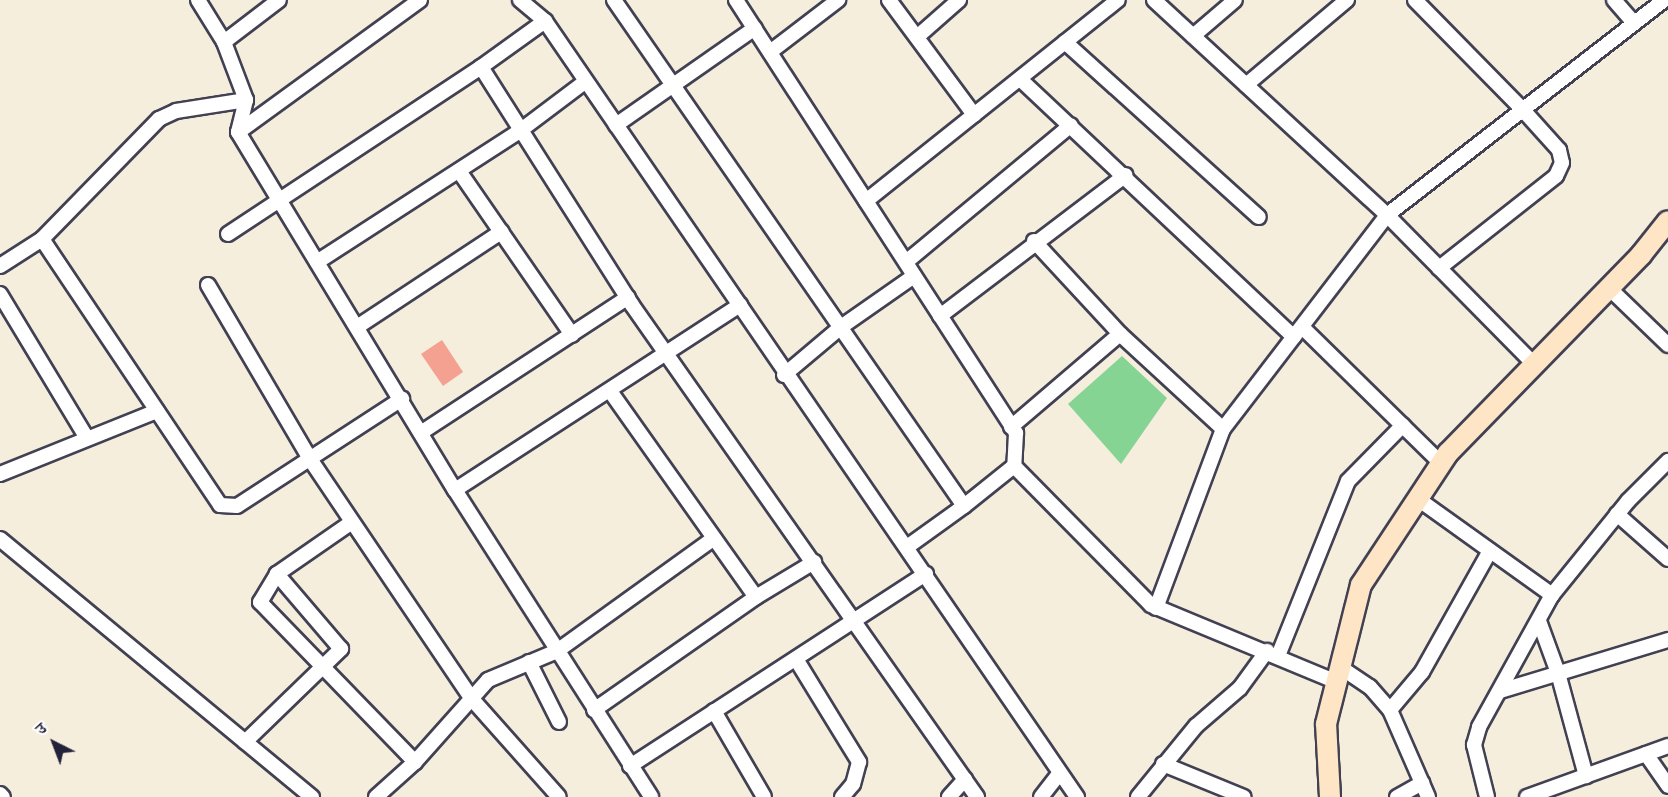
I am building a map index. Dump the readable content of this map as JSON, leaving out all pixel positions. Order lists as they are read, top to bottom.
{
  "north": "top left"
}
